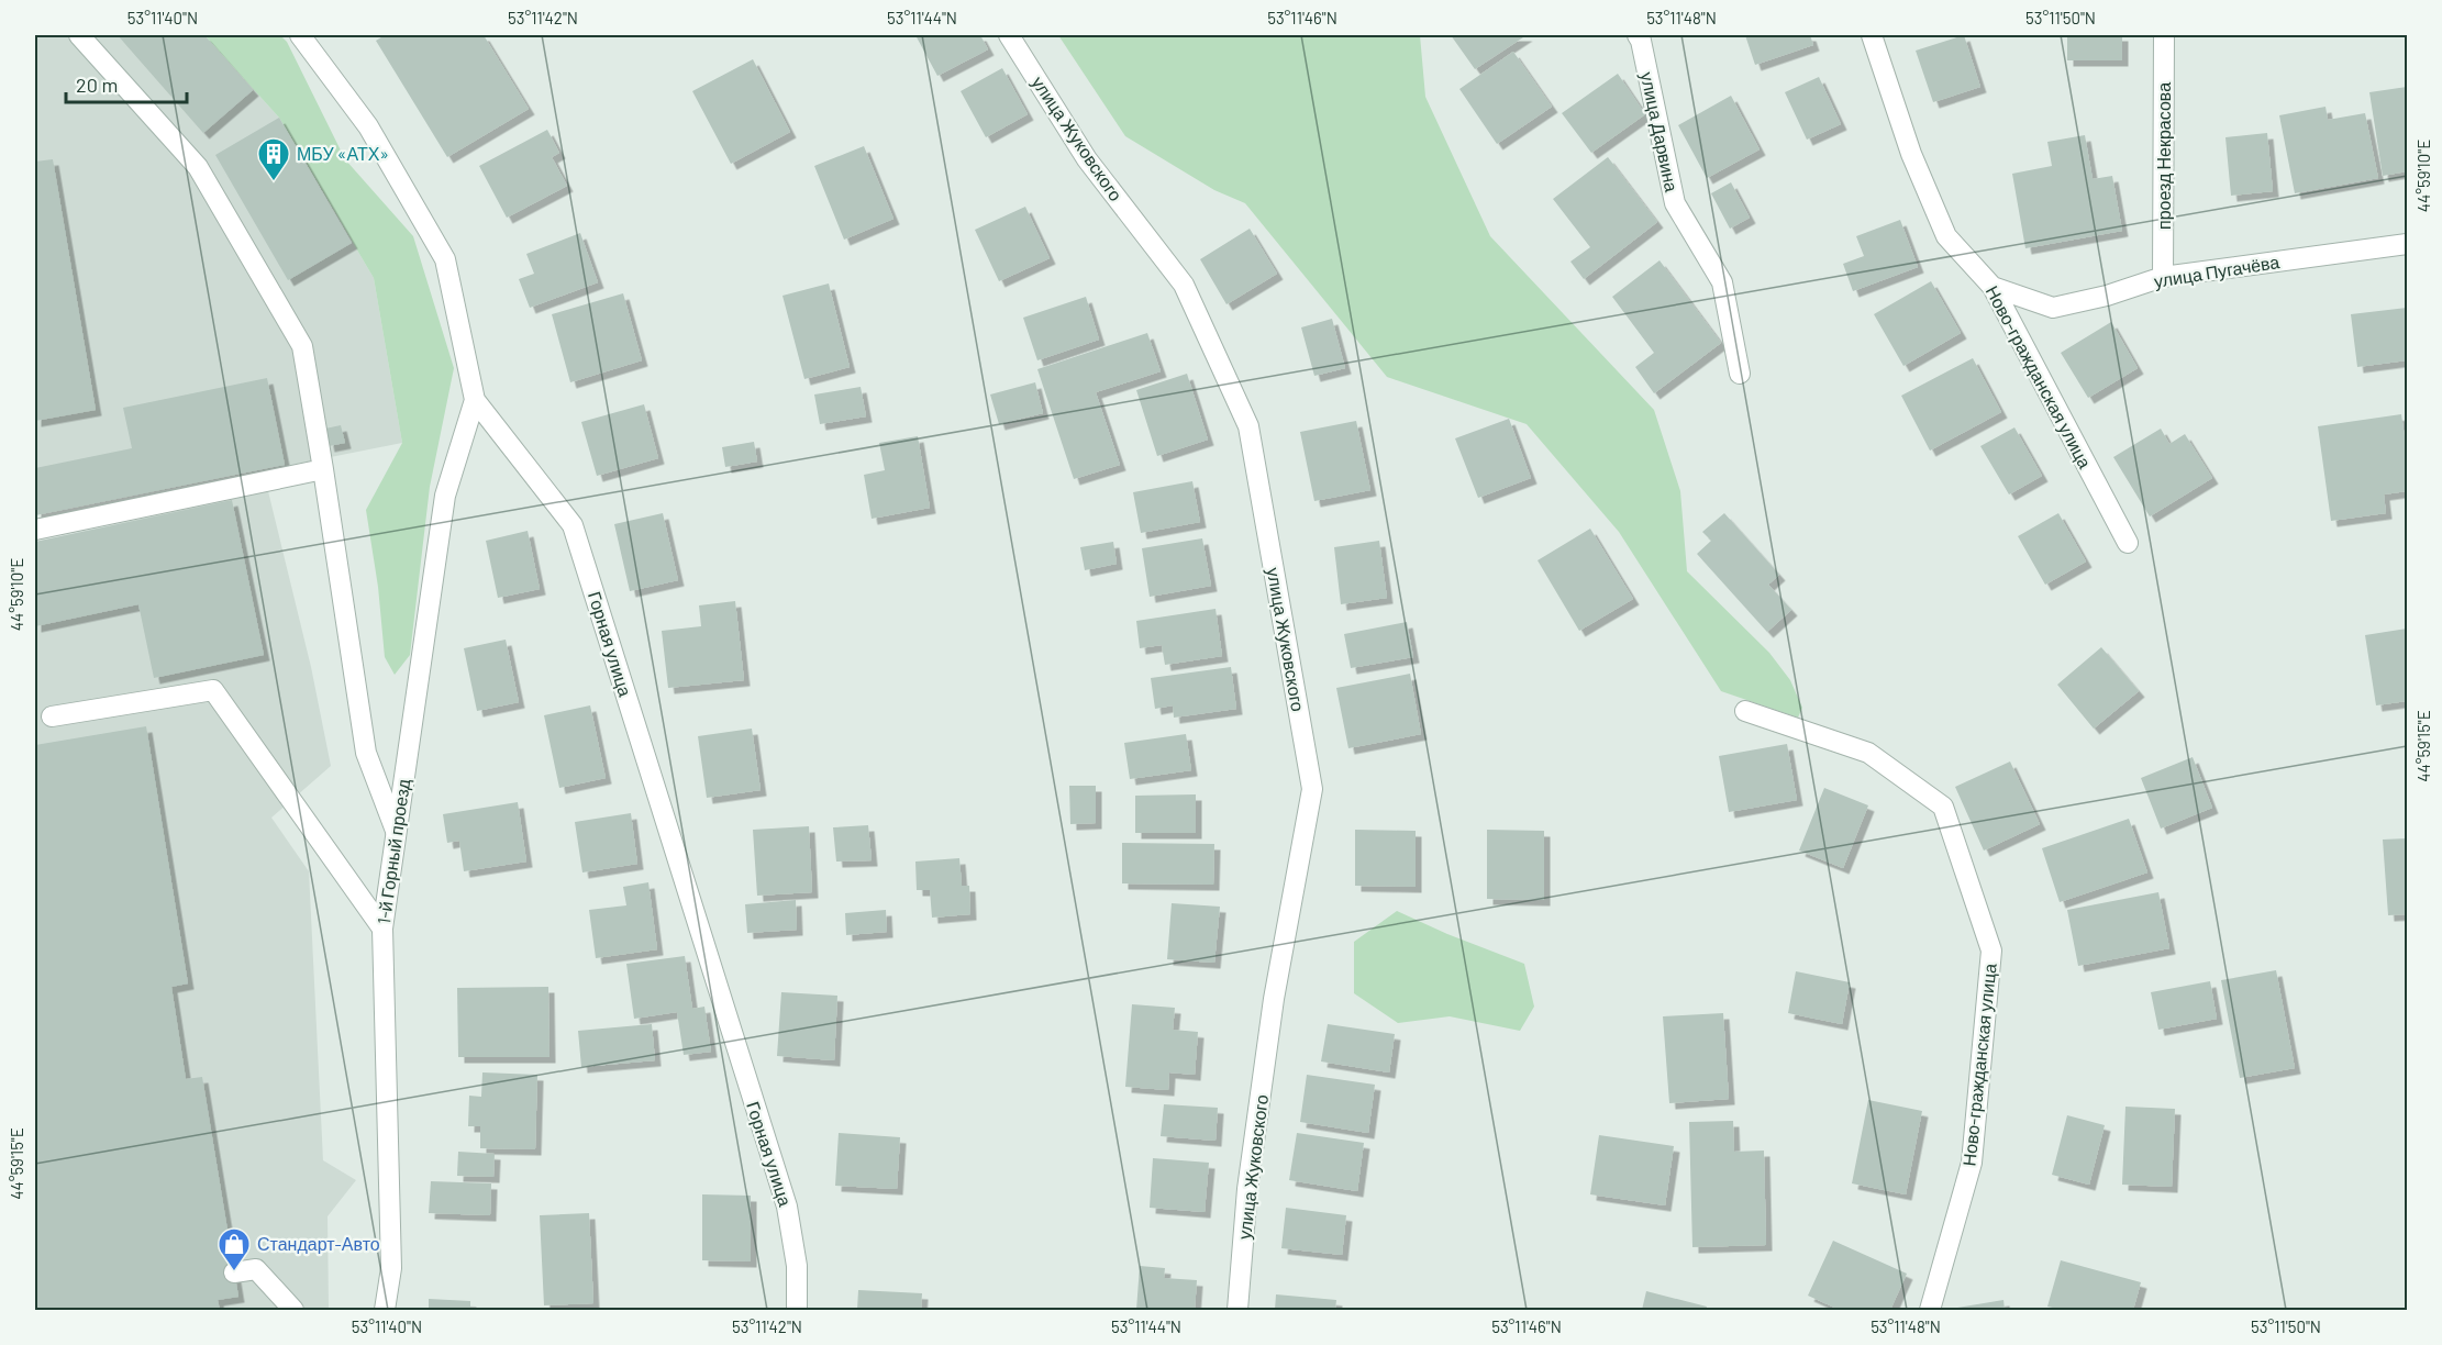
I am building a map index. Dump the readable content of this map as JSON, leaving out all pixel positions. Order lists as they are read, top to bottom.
{
  "streets": {
    "street": [
      "улица Дарвина",
      "улица Жуковского",
      "проезд Некрасова",
      "улица Пугачёва",
      "Ново-гражданская улица",
      "Горная улица",
      "1-й Горный проезд"
    ]
  },
  "crossings": [
    ["проезд Некрасова", "улица Пугачёва"],
    ["улица Пугачёва", "Ново-гражданская улица"],
    ["Горная улица", "1-й Горный проезд"]
  ],
  "places": {
    "building": ["МБУ «АТХ»"],
    "shop": ["Стандарт-Авто"]
  },
  "scale_bar": "20 m",
  "coordinates": [
    "53°11'40\"N",
    "53°11'42\"N",
    "53°11'44\"N",
    "53°11'46\"N",
    "53°11'48\"N",
    "53°11'50\"N",
    "44°59'10\"E",
    "44°59'15\"E"
  ]
}
